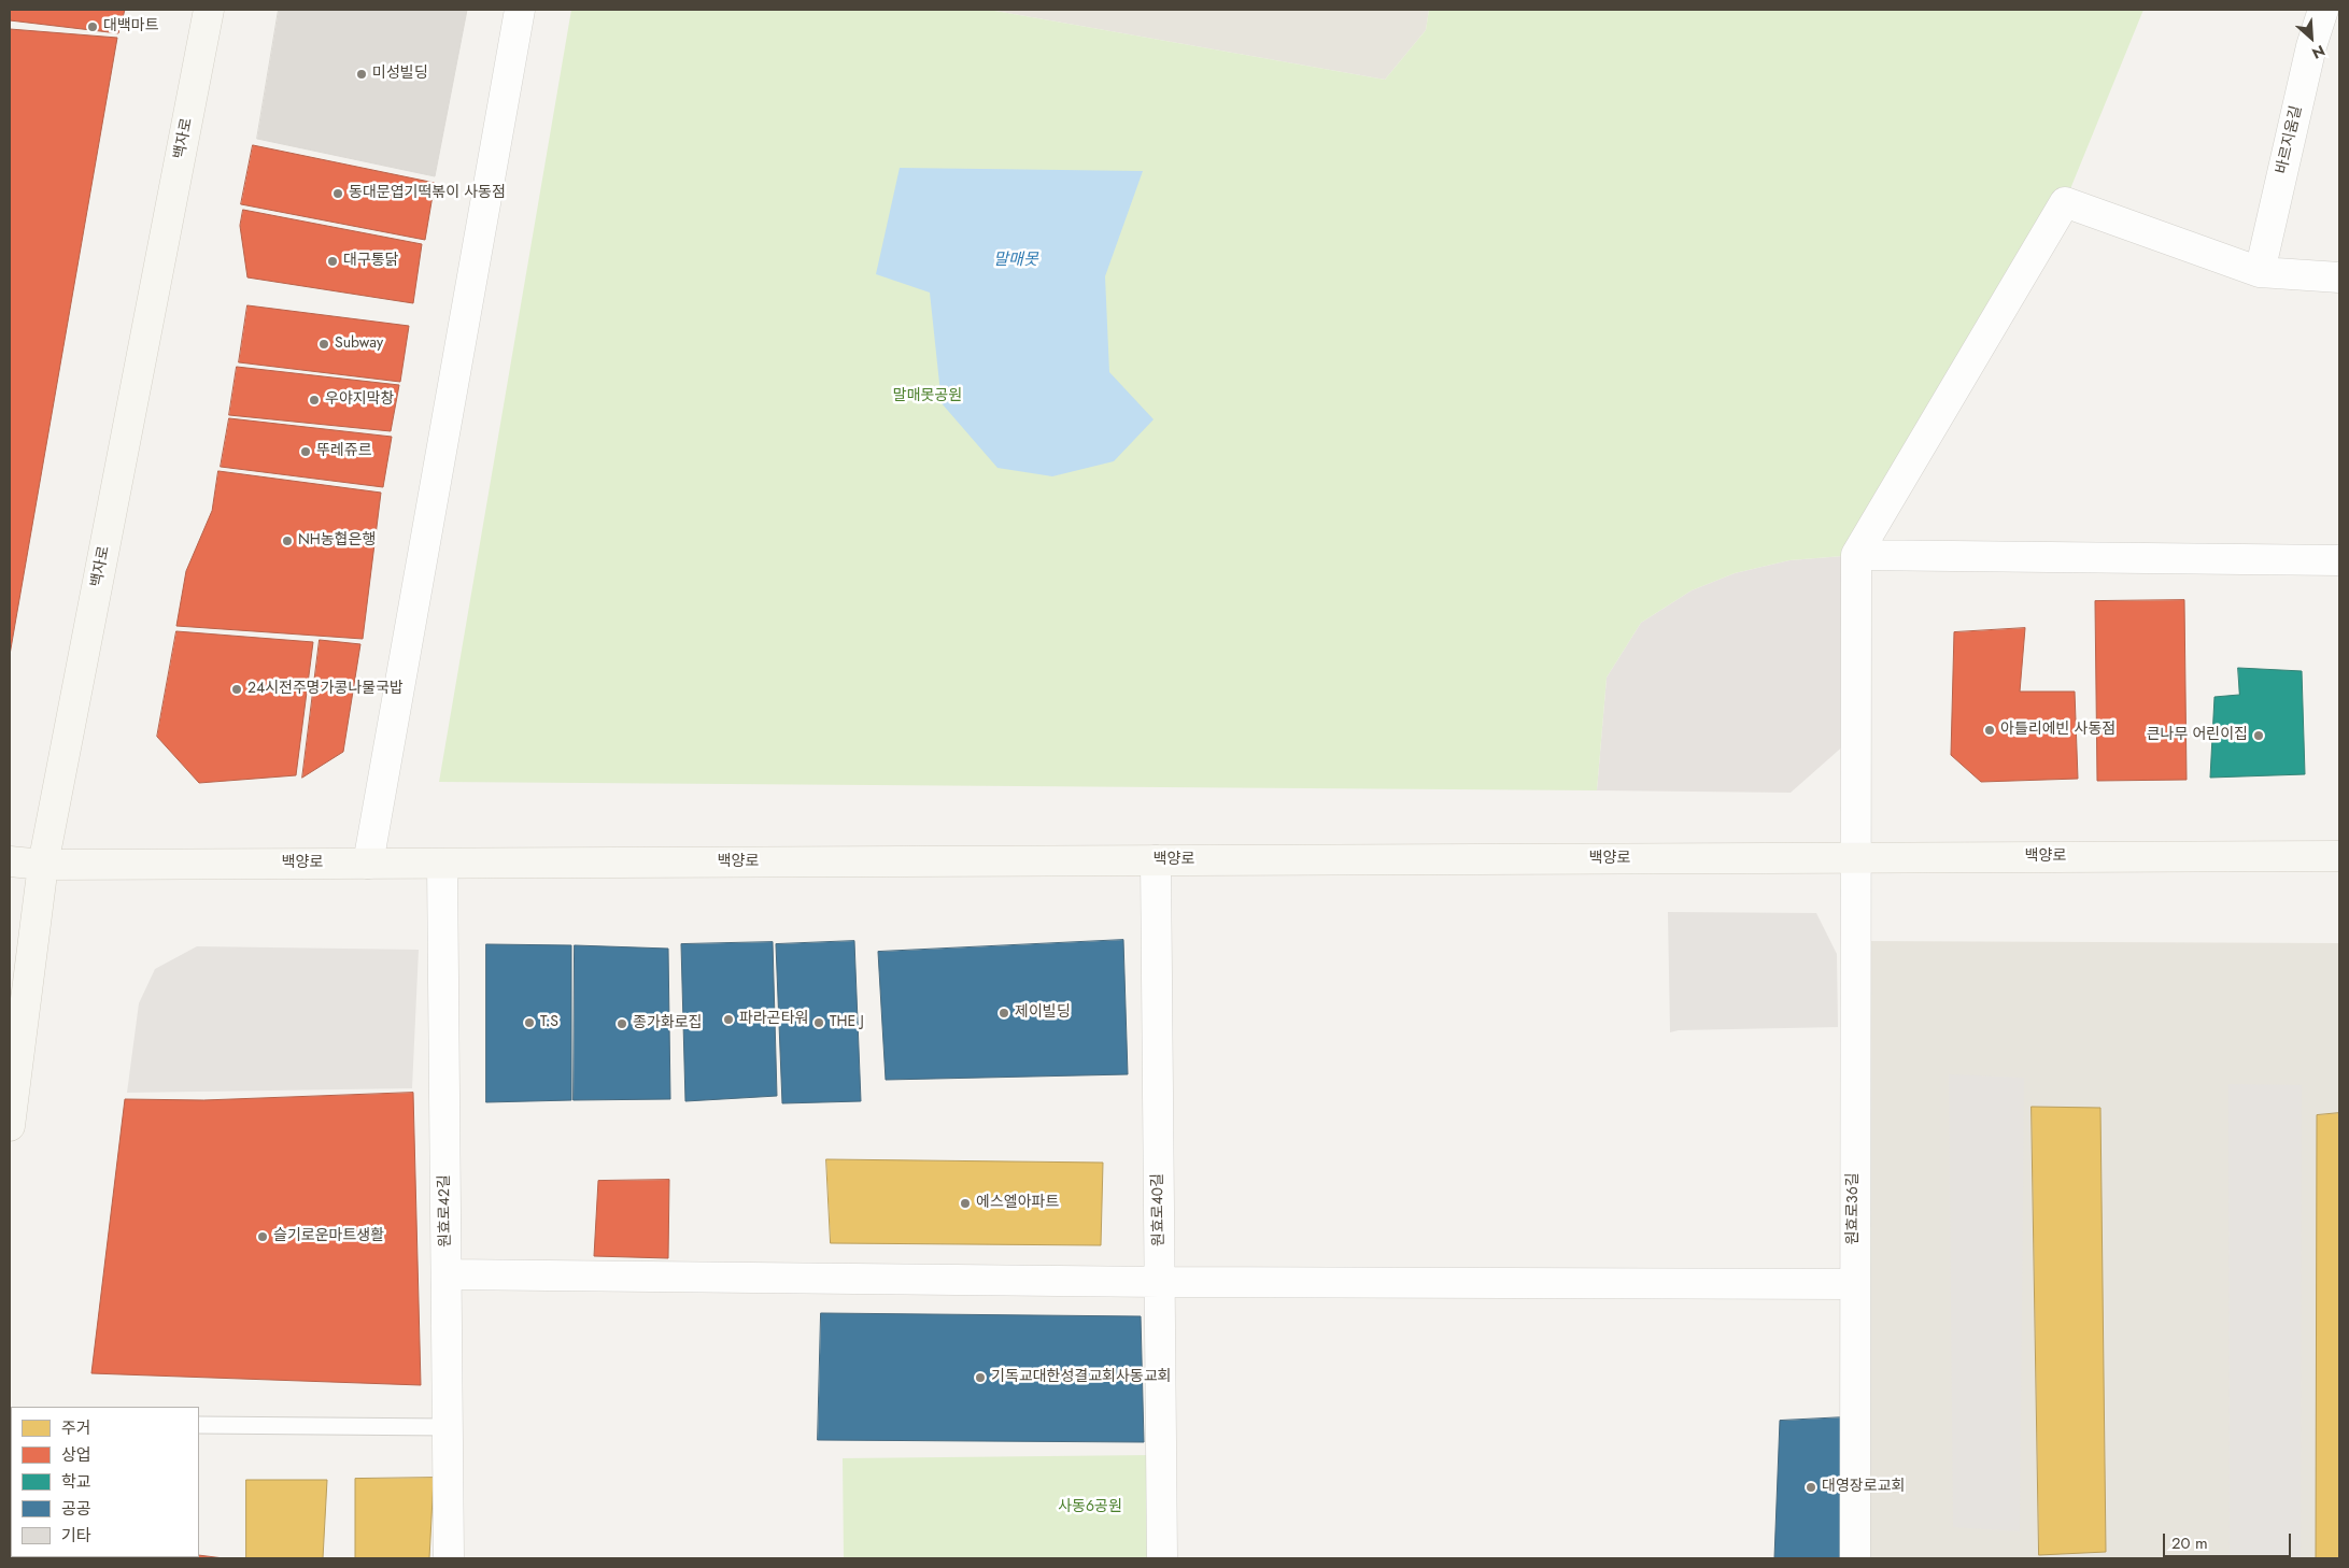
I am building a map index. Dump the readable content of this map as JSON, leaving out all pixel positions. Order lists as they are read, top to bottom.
{
  "streets": {
    "street": [
      "백자로",
      "바르지움길",
      "백양로",
      "원효로36길",
      "원효로40길",
      "원효로42길"
    ]
  },
  "crossings": [
    ["백자로", "백양로"],
    ["백양로", "원효로36길"],
    ["백양로", "원효로40길"],
    ["백양로", "원효로42길"]
  ],
  "water": ["말매못"],
  "parks": ["말매못공원", "사동6공원"],
  "places": [
    "대백마트",
    "미성빌딩",
    "동대문엽기떡볶이 사동점",
    "대구통닭",
    "Subway",
    "우야지막창",
    "뚜레쥬르",
    "NH농협은행",
    "24시전주명가콩나물국밥",
    "아틀리에빈 사동점",
    "큰나무 어린이집",
    "제이빌딩",
    "파라곤타워",
    "T.S",
    "THE J",
    "종가화로집",
    "에스엘아파트",
    "슬기로운마트생활",
    "기독교대한성결교회사동교회",
    "대영장로교회"
  ],
  "legend": [
    "주거",
    "상업",
    "학교",
    "공공",
    "기타"
  ],
  "scale_bar": "20 m",
  "north": "bottom right"
}
